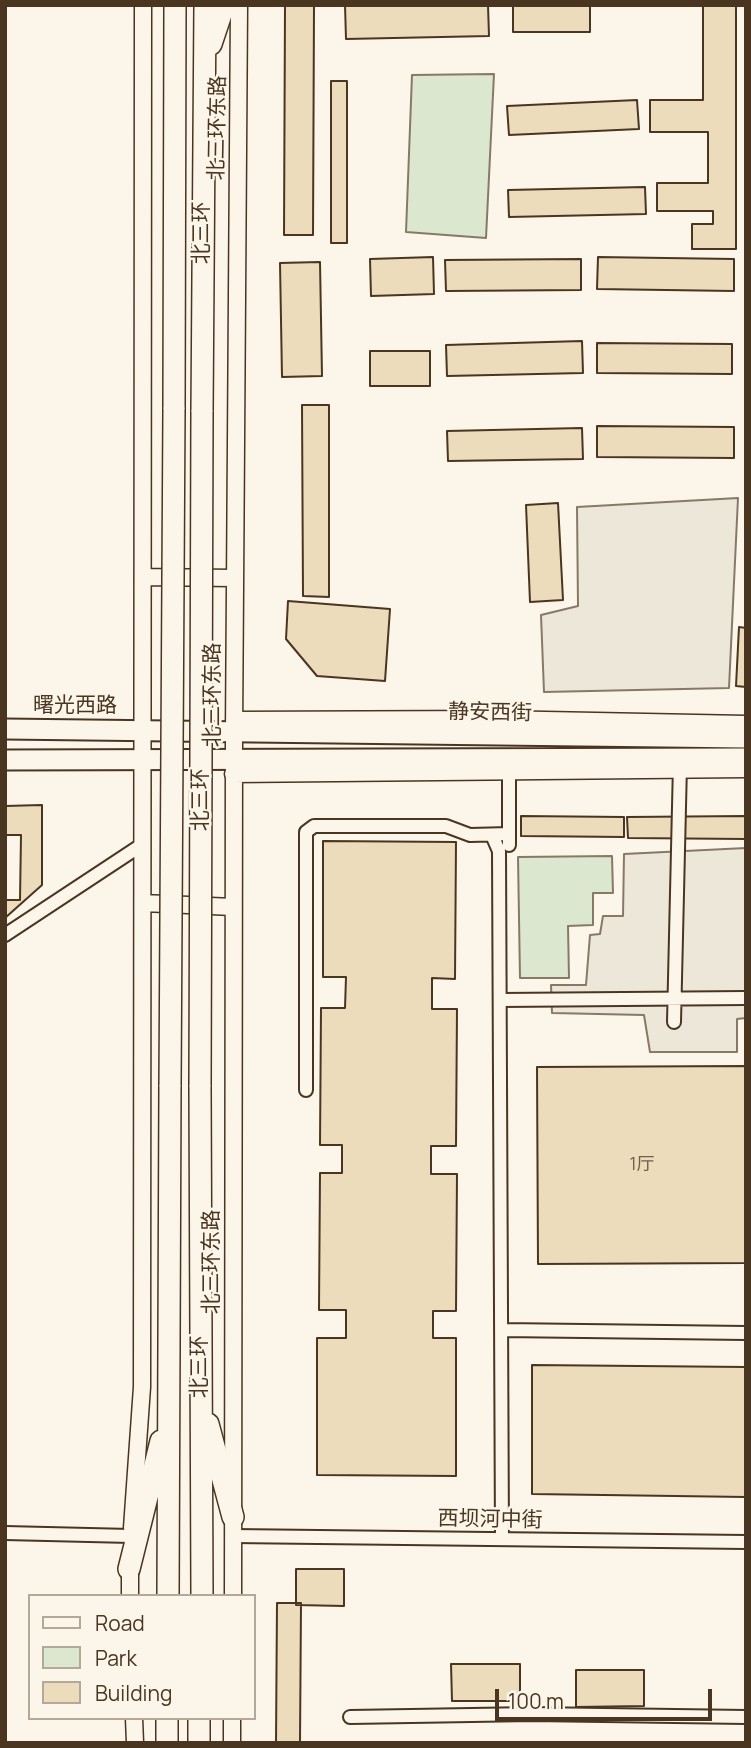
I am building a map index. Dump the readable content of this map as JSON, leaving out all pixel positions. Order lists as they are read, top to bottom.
{
  "streets": {
    "highway": ["北三环"],
    "main road": ["曙光西路", "静安西街"],
    "street": ["北三环东路", "西坝河中街"]
  },
  "crossings": [
    ["北三环东路", "静安西街"],
    ["北三环东路", "西坝河中街"],
    ["曙光西路", "静安西街"]
  ],
  "house_numbers": ["1厅"],
  "legend": ["Road", "Park", "Building"],
  "scale_bar": "100 m"
}
